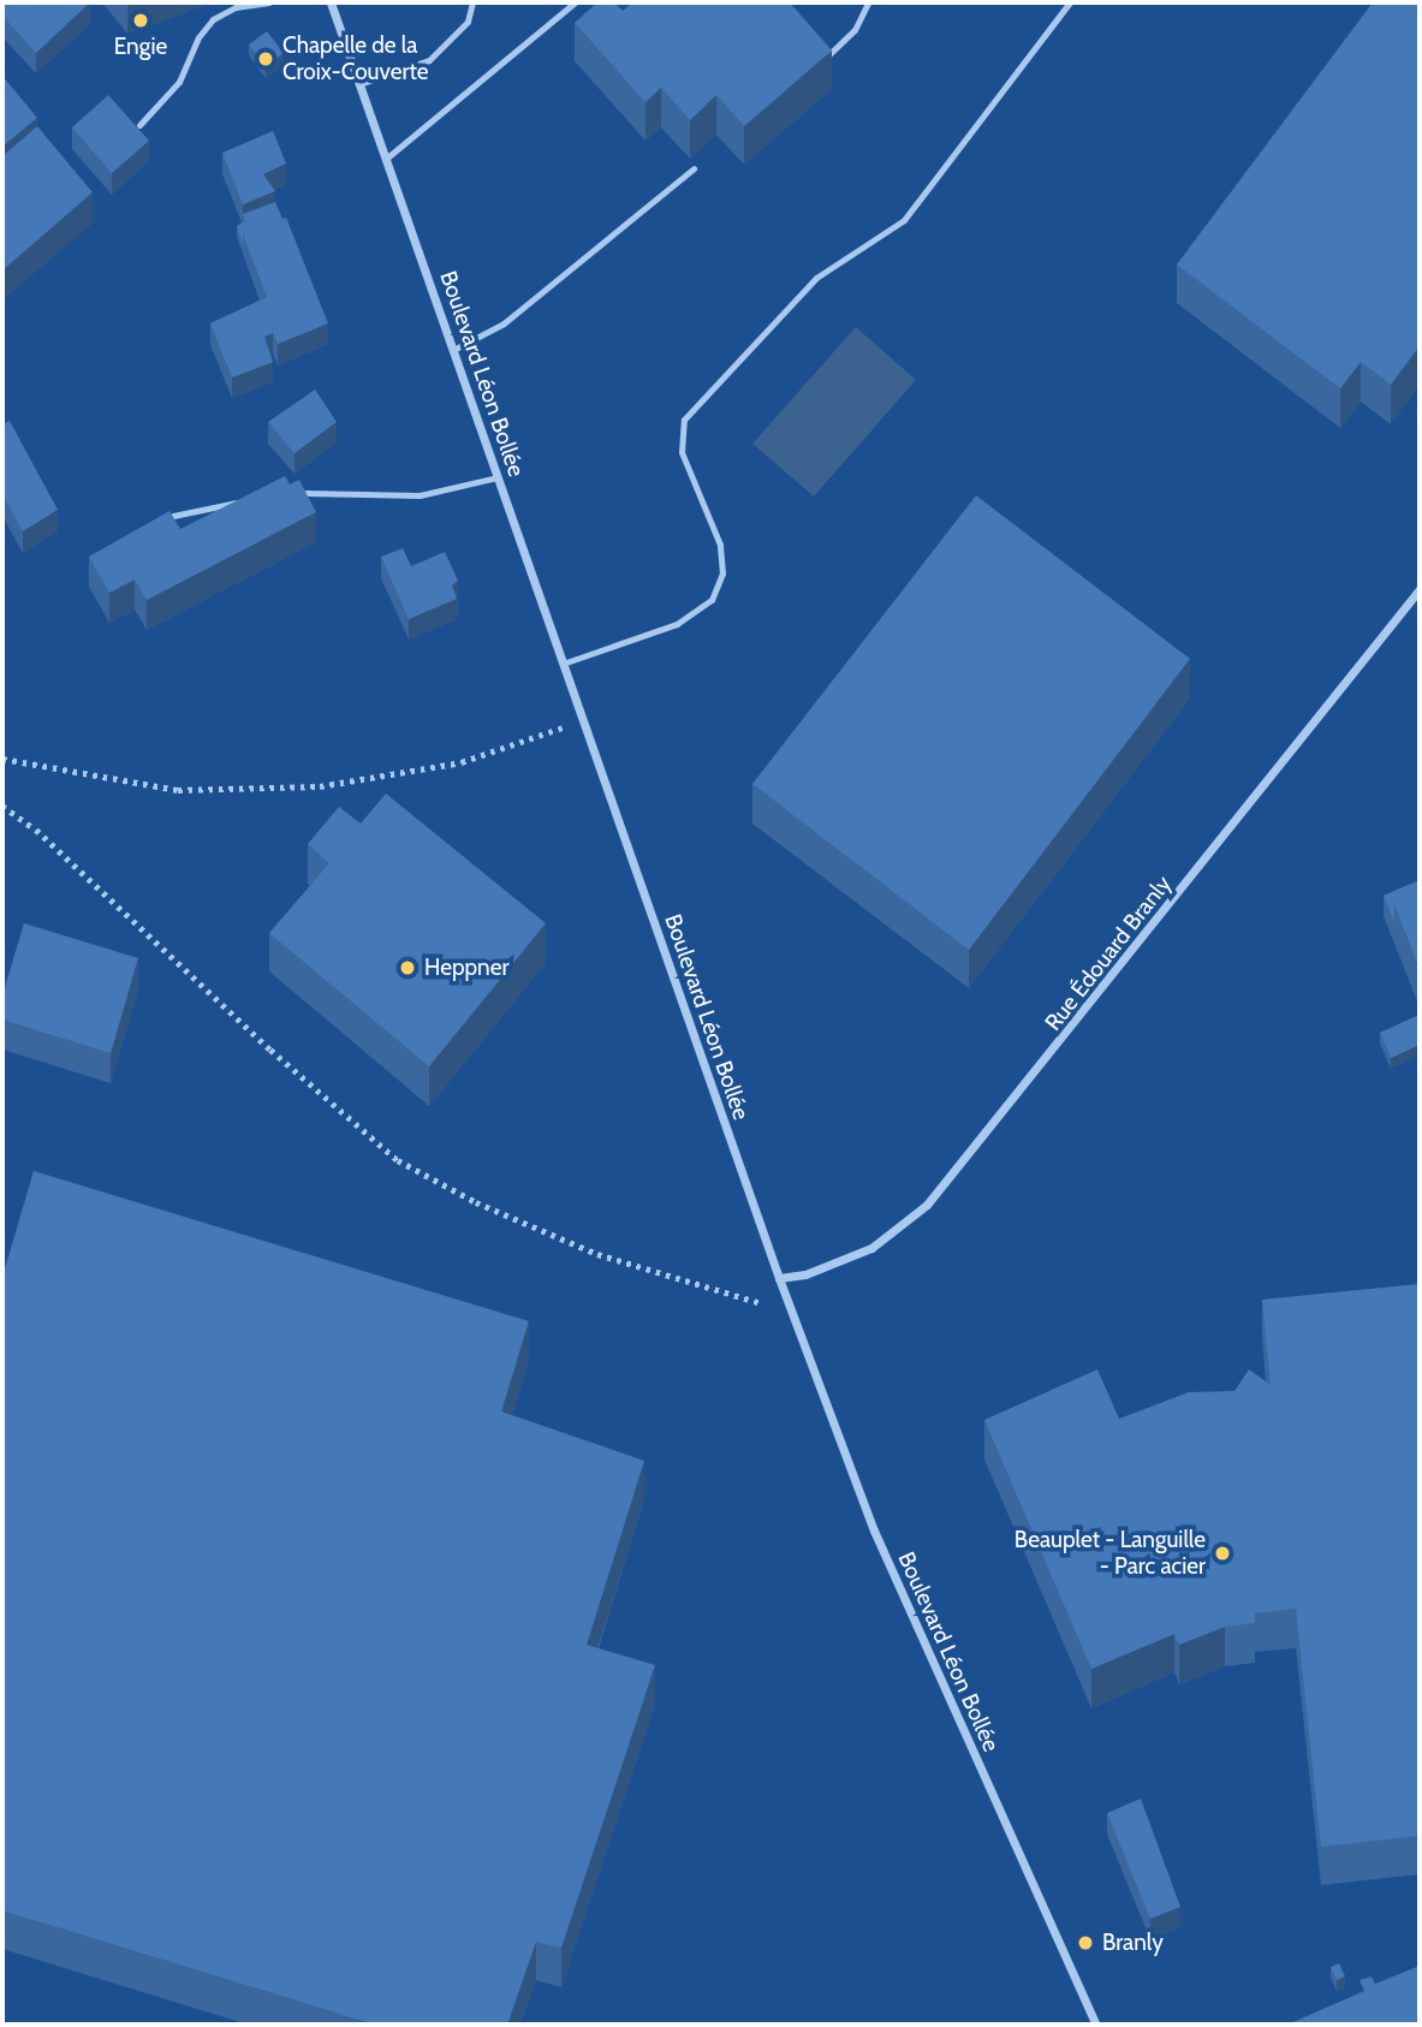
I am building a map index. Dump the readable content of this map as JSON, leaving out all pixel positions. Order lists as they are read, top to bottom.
{
  "streets": {
    "street": ["Boulevard Léon Bollée", "Rue Édouard Branly"]
  },
  "crossings": [
    ["Boulevard Léon Bollée", "Rue Édouard Branly"]
  ],
  "places": [
    "Engie",
    "Chapelle de la Croix-Couverte",
    "Heppner",
    "Beauplet - Languille - Parc acier",
    "Branly"
  ]
}
